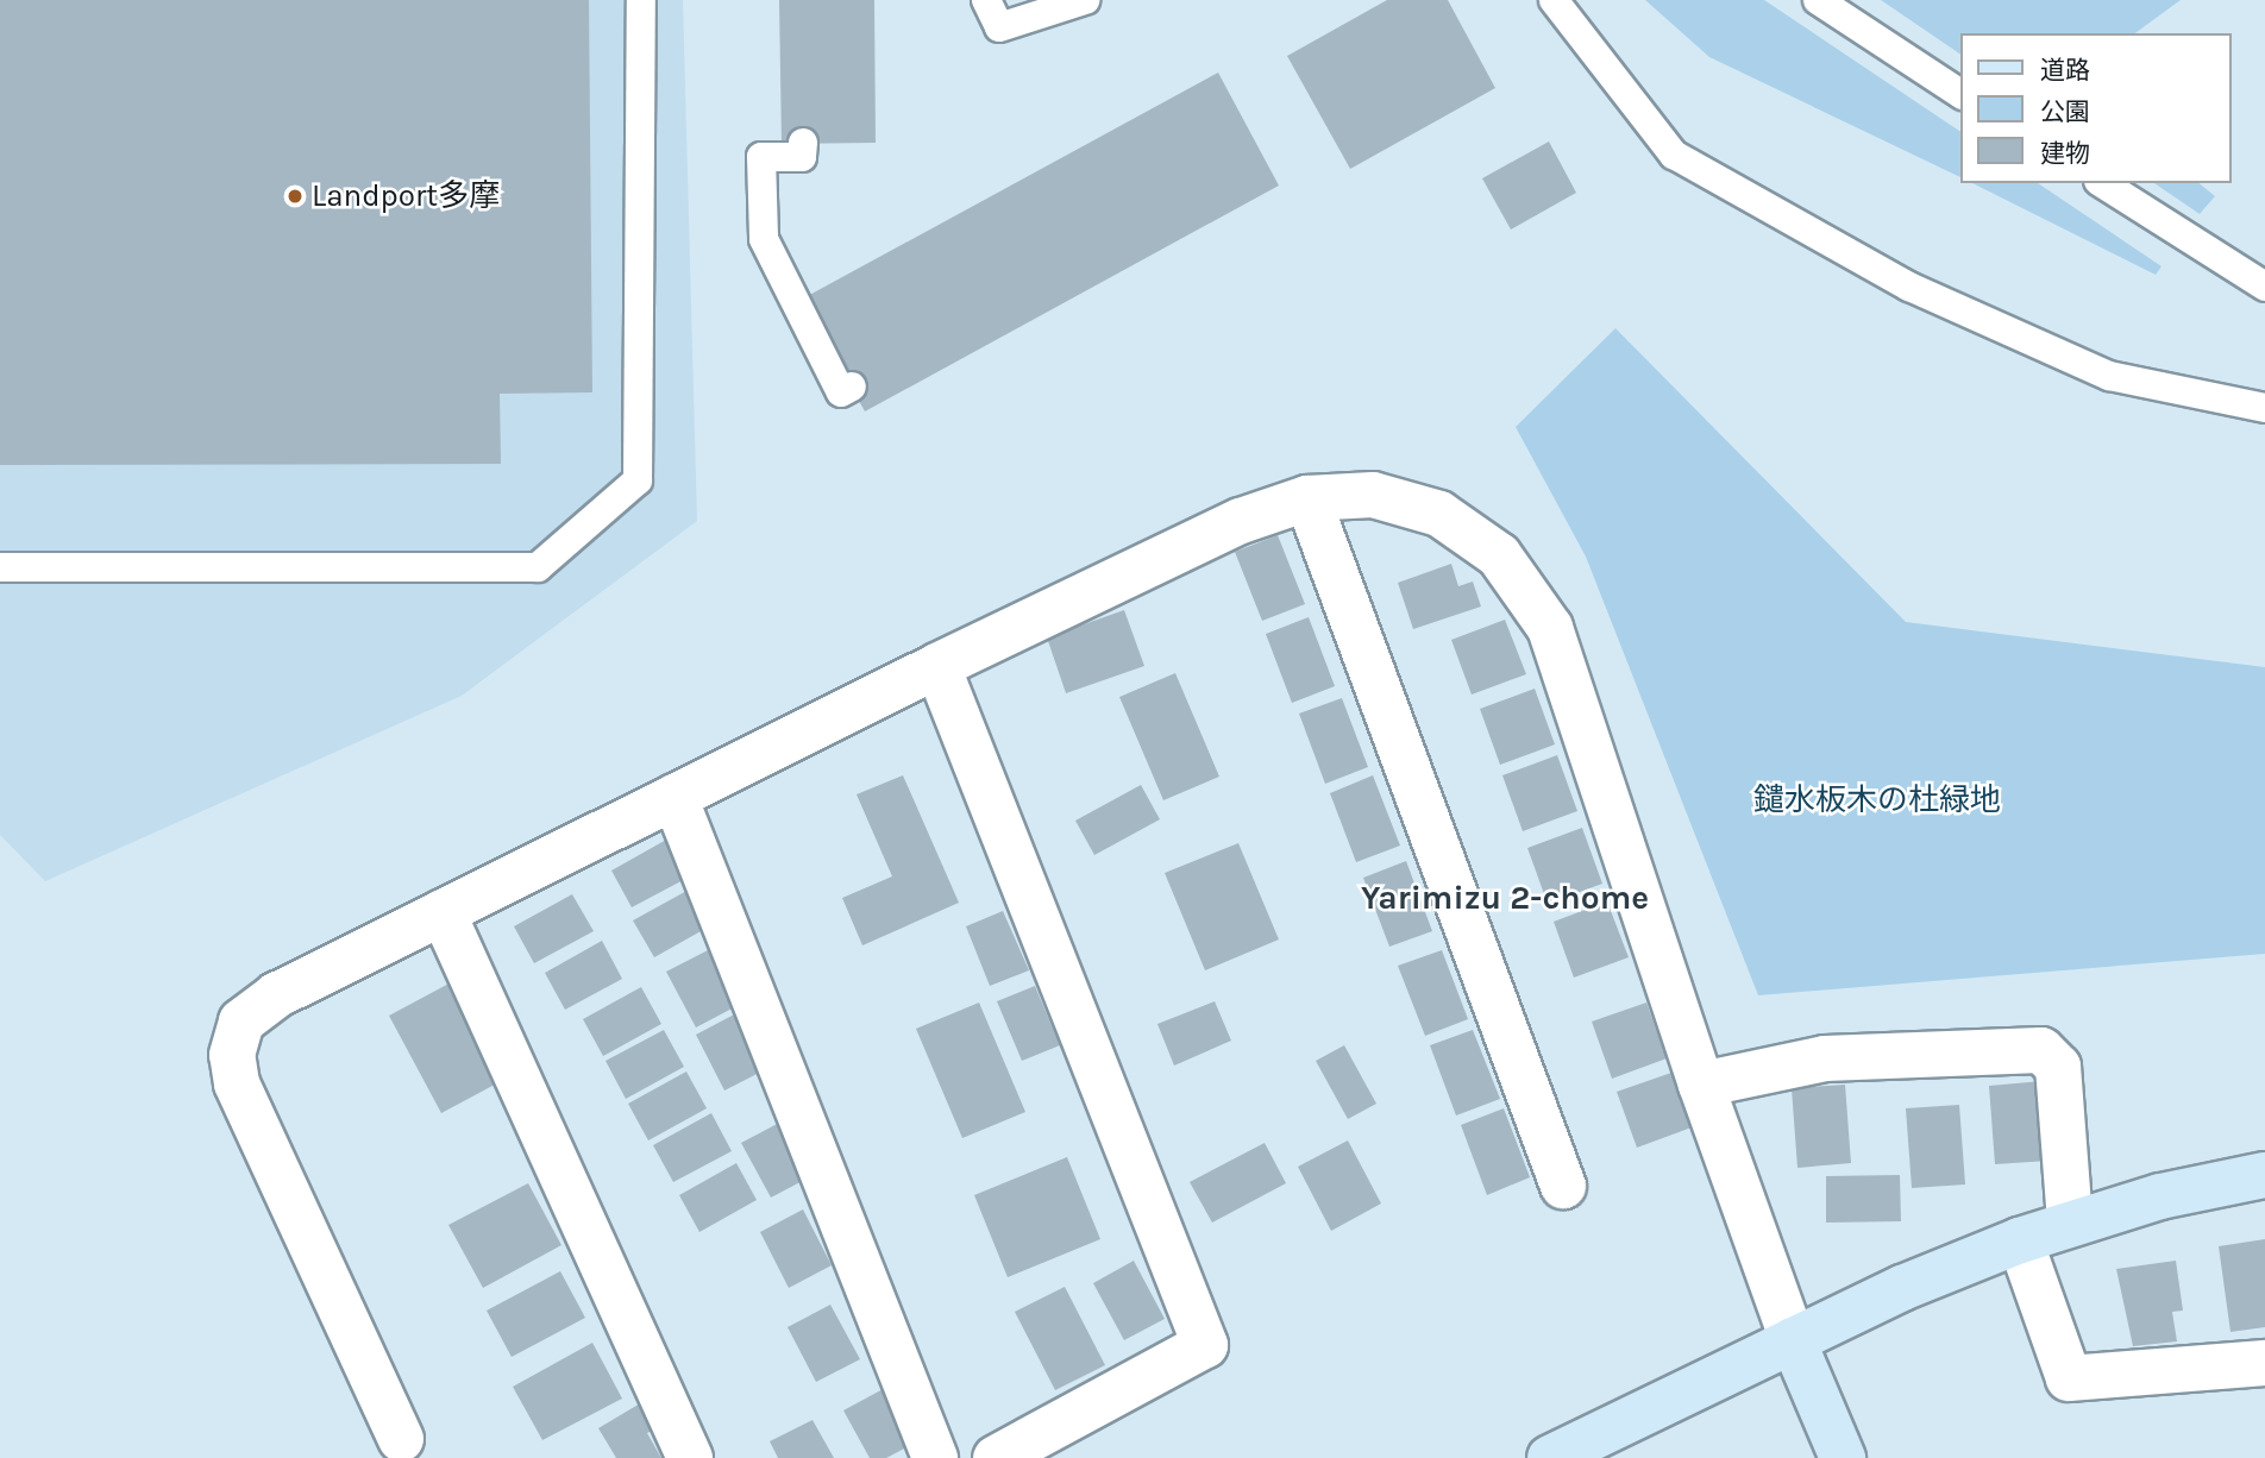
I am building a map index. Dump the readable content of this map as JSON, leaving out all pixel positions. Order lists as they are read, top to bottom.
{
  "districts": ["Yarimizu 2-chome"],
  "parks": ["鑓水板木の杜緑地"],
  "places": ["Landport多摩"],
  "legend": ["道路", "公園", "建物"]
}
